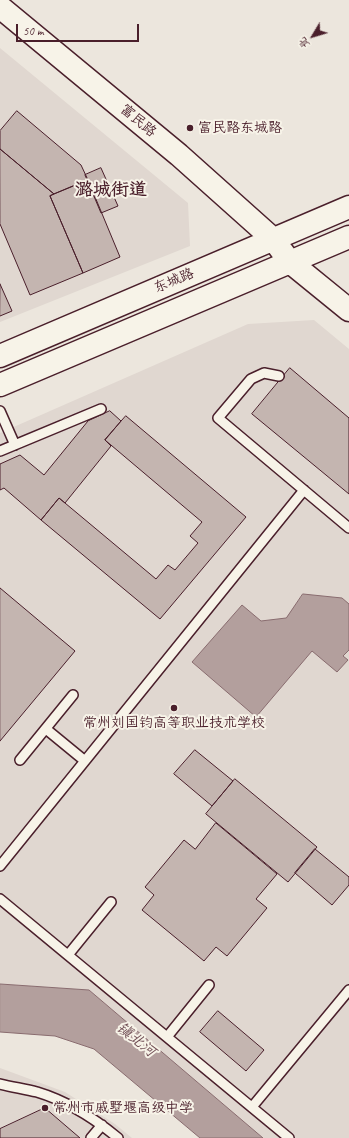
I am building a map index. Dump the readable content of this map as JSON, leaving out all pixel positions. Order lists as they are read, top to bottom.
{
  "streets": {
    "main road": ["富民路", "东城路"]
  },
  "crossings": [
    ["富民路", "东城路"]
  ],
  "districts": ["潞城街道"],
  "water": ["镇北河"],
  "places": ["富民路东城路", "常州刘国钧高等职业技术学校", "常州市戚墅堰高级中学"],
  "scale_bar": "50 m",
  "north": "bottom left"
}
